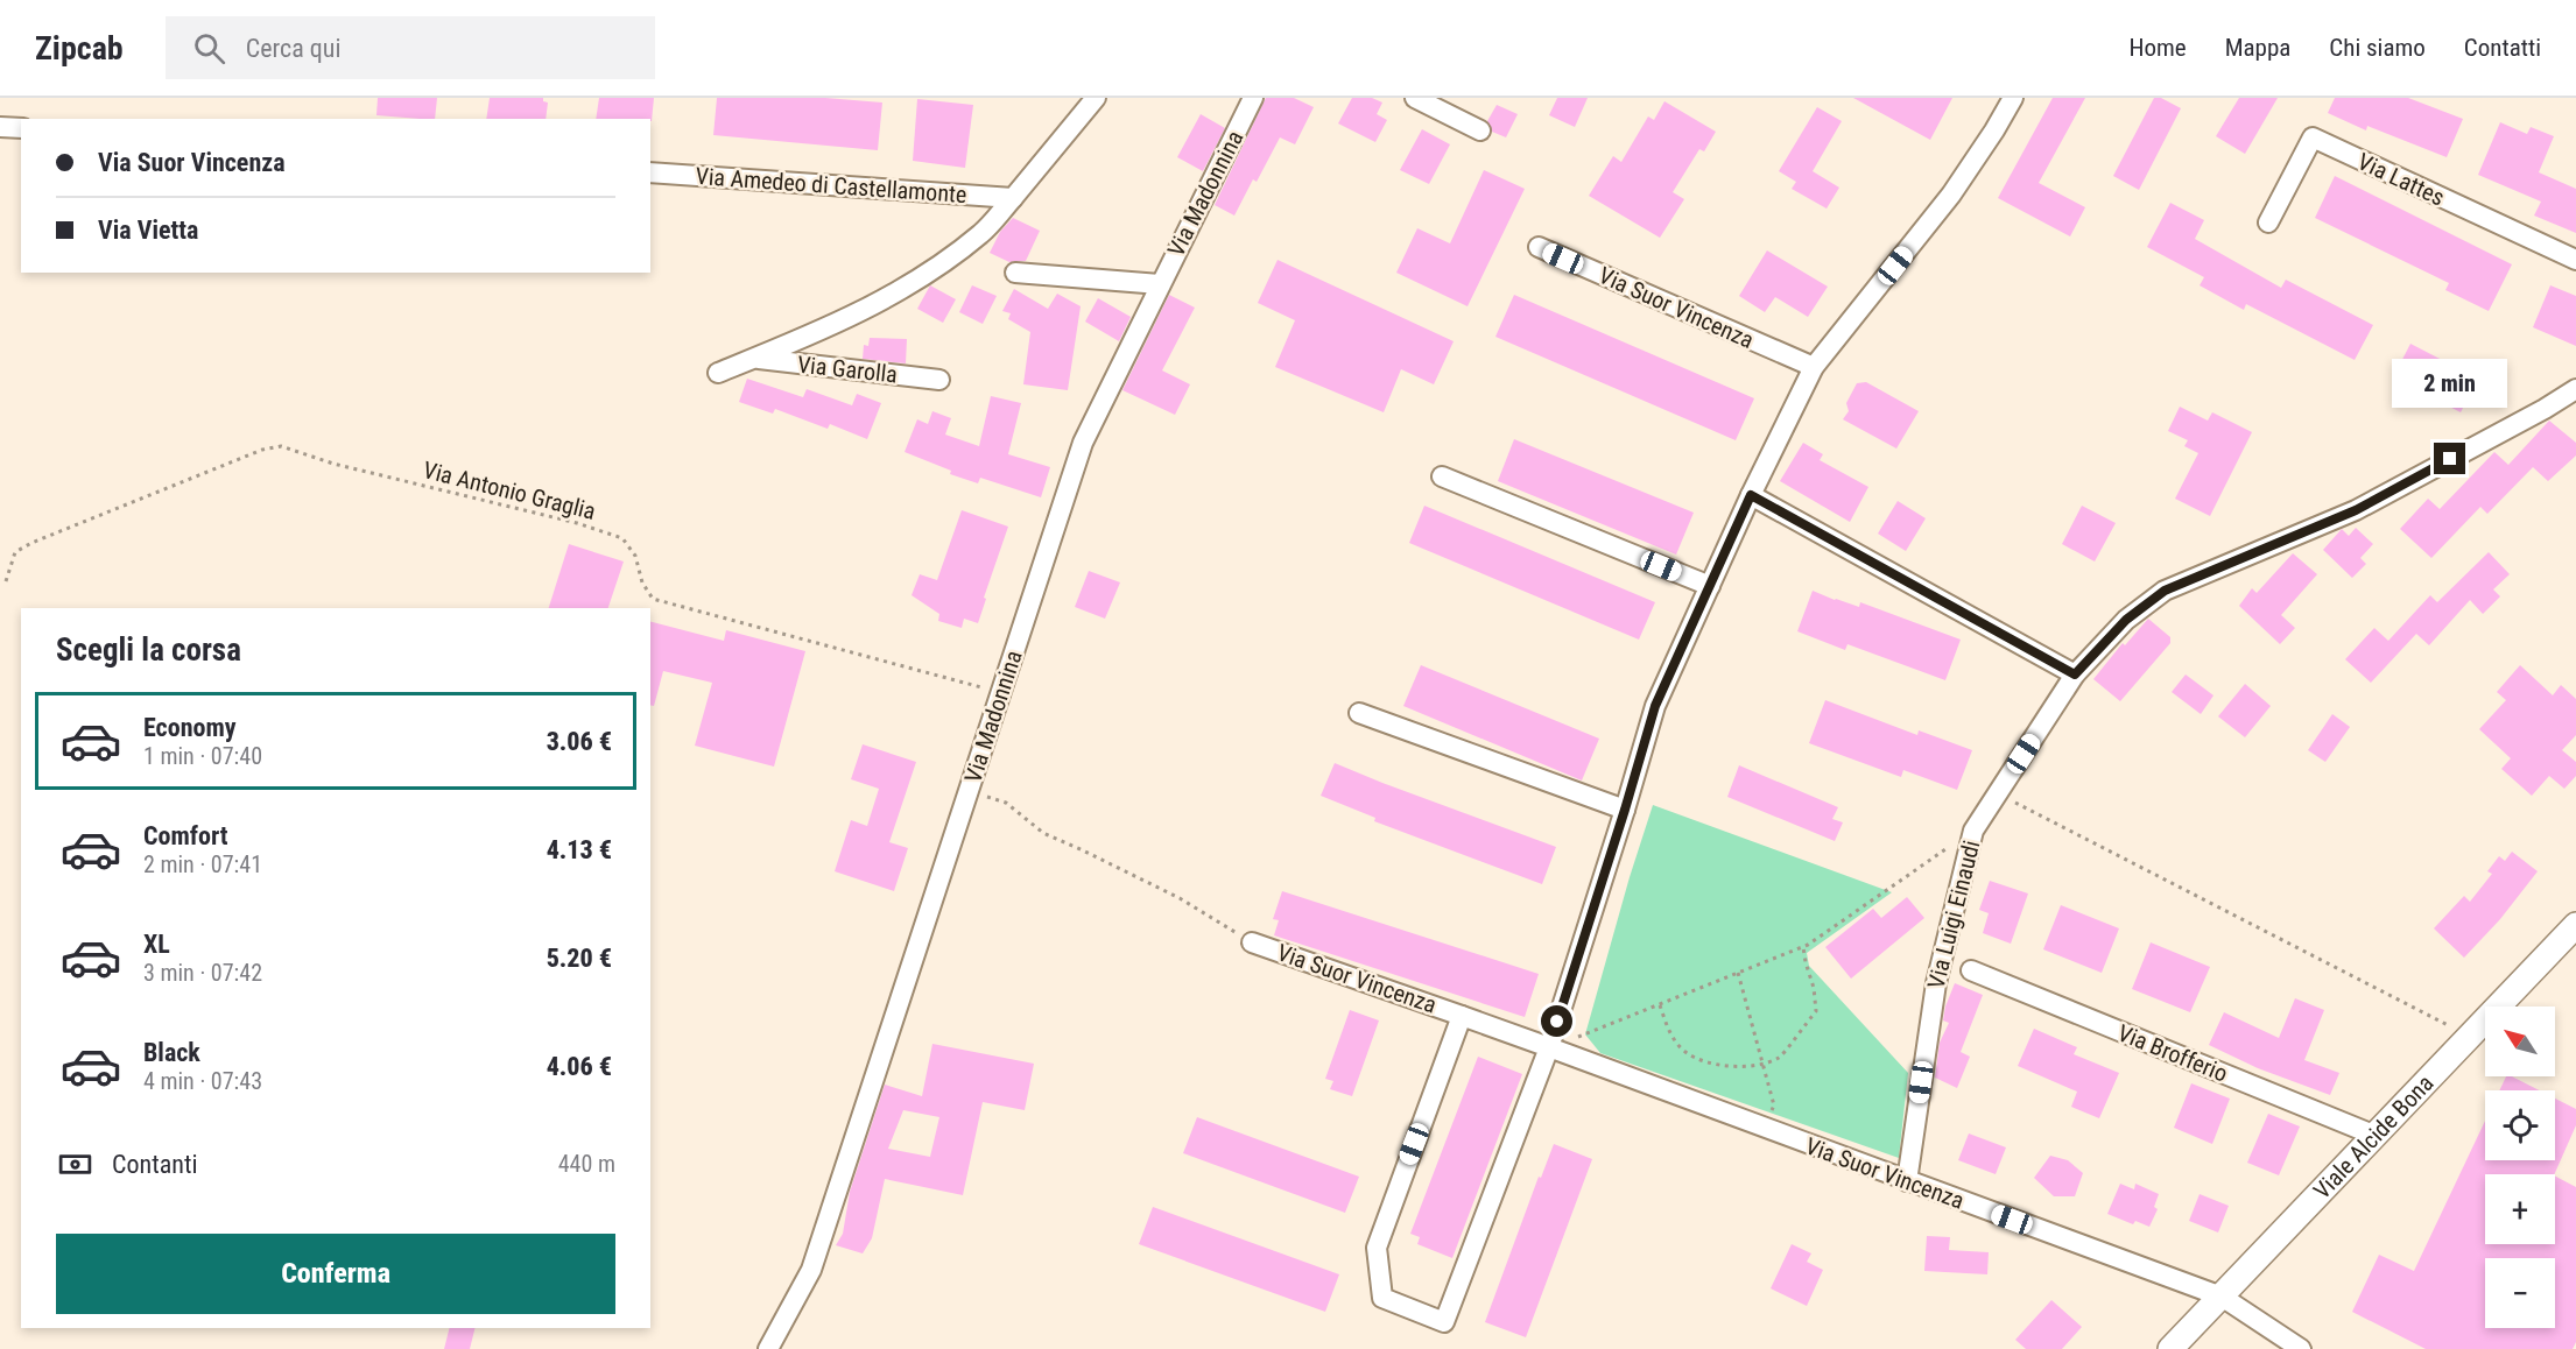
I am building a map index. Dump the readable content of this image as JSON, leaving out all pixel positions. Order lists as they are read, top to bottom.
{
  "streets": {
    "street": [
      "Via Lattes",
      "Via Amedeo di Castellamonte",
      "Via Madonnina",
      "Via Suor Vincenza",
      "Via Garolla",
      "Via Luigi Einaudi",
      "Via Brofferio",
      "Viale Alcide Bona"
    ],
    "path": ["Via Antonio Graglia"]
  },
  "crossings": [
    ["Via Amedeo di Castellamonte", "Via Garolla"],
    ["Via Madonnina", "Via Antonio Graglia"],
    ["Via Suor Vincenza", "Via Luigi Einaudi"],
    ["Via Suor Vincenza", "Viale Alcide Bona"],
    ["Via Brofferio", "Viale Alcide Bona"]
  ],
  "north": "top left",
  "page": {
    "header": "Zipcab",
    "search": "Cerca qui",
    "nav": [
      "Home",
      "Mappa",
      "Chi siamo",
      "Contatti"
    ],
    "banner": ["Via Suor Vincenza", "Via Vietta"],
    "bubble": "2 min",
    "heading": "Scegli la corsa",
    "list": [
      {
        "name": "Economy",
        "note": "1 min · 07:40",
        "value": "3.06 €"
      },
      {
        "name": "Comfort",
        "note": "2 min · 07:41",
        "value": "4.13 €"
      },
      {
        "name": "XL",
        "note": "3 min · 07:42",
        "value": "5.20 €"
      },
      {
        "name": "Black",
        "note": "4 min · 07:43",
        "value": "4.06 €"
      }
    ],
    "map_buttons": ["+", "−"],
    "pay": ["Contanti", "440 m"],
    "buttons": "Conferma"
  }
}
